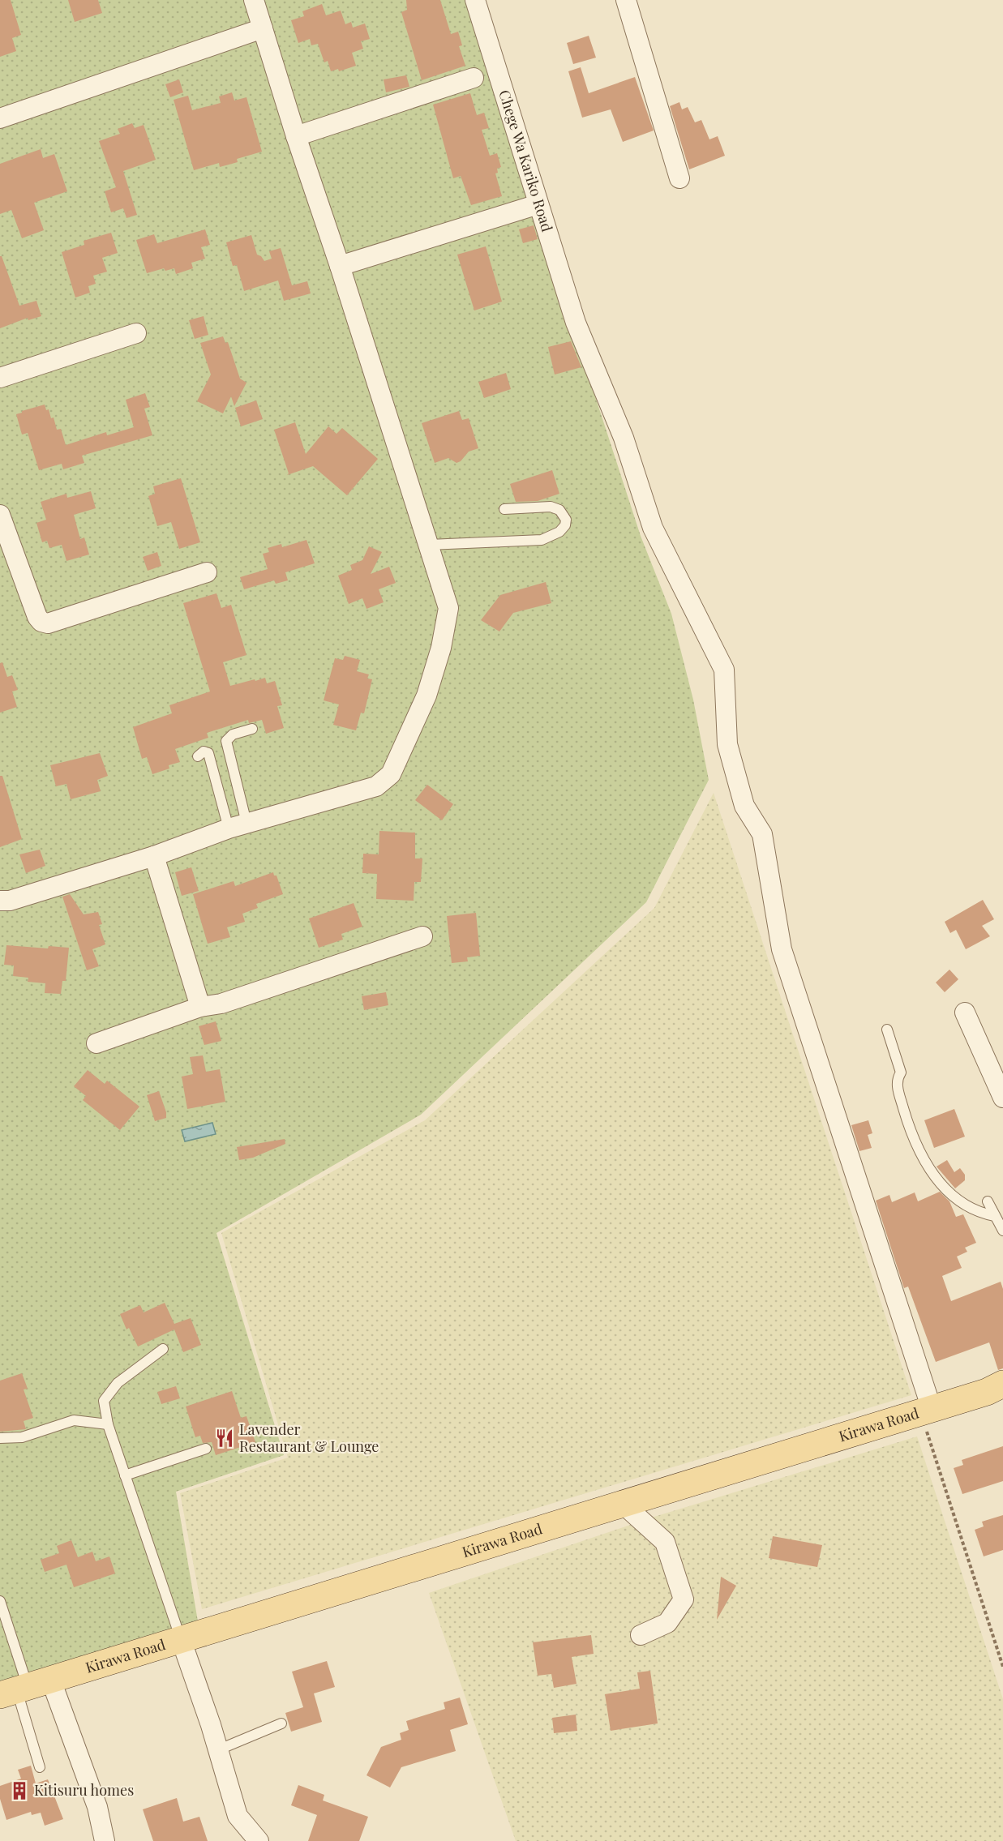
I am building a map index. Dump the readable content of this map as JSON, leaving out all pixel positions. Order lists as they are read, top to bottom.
{
  "streets": {
    "main road": ["Kirawa Road"],
    "street": ["Chege Wa Kariko Road"]
  },
  "crossings": [
    ["Chege Wa Kariko Road", "Kirawa Road"]
  ],
  "places": {
    "restaurant": ["Lavender Restaurant & Lounge"],
    "building": ["Kitisuru homes"]
  }
}
